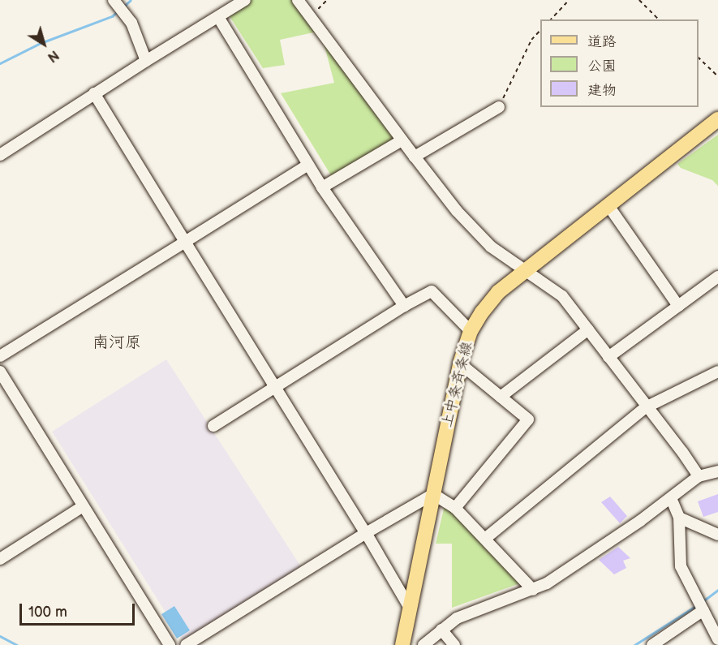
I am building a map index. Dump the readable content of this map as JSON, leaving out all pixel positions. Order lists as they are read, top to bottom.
{
  "streets": {
    "main road": ["上中条斉条線"]
  },
  "districts": ["南河原"],
  "legend": ["道路", "公園", "建物"],
  "scale_bar": "100 m",
  "north": "bottom right"
}
